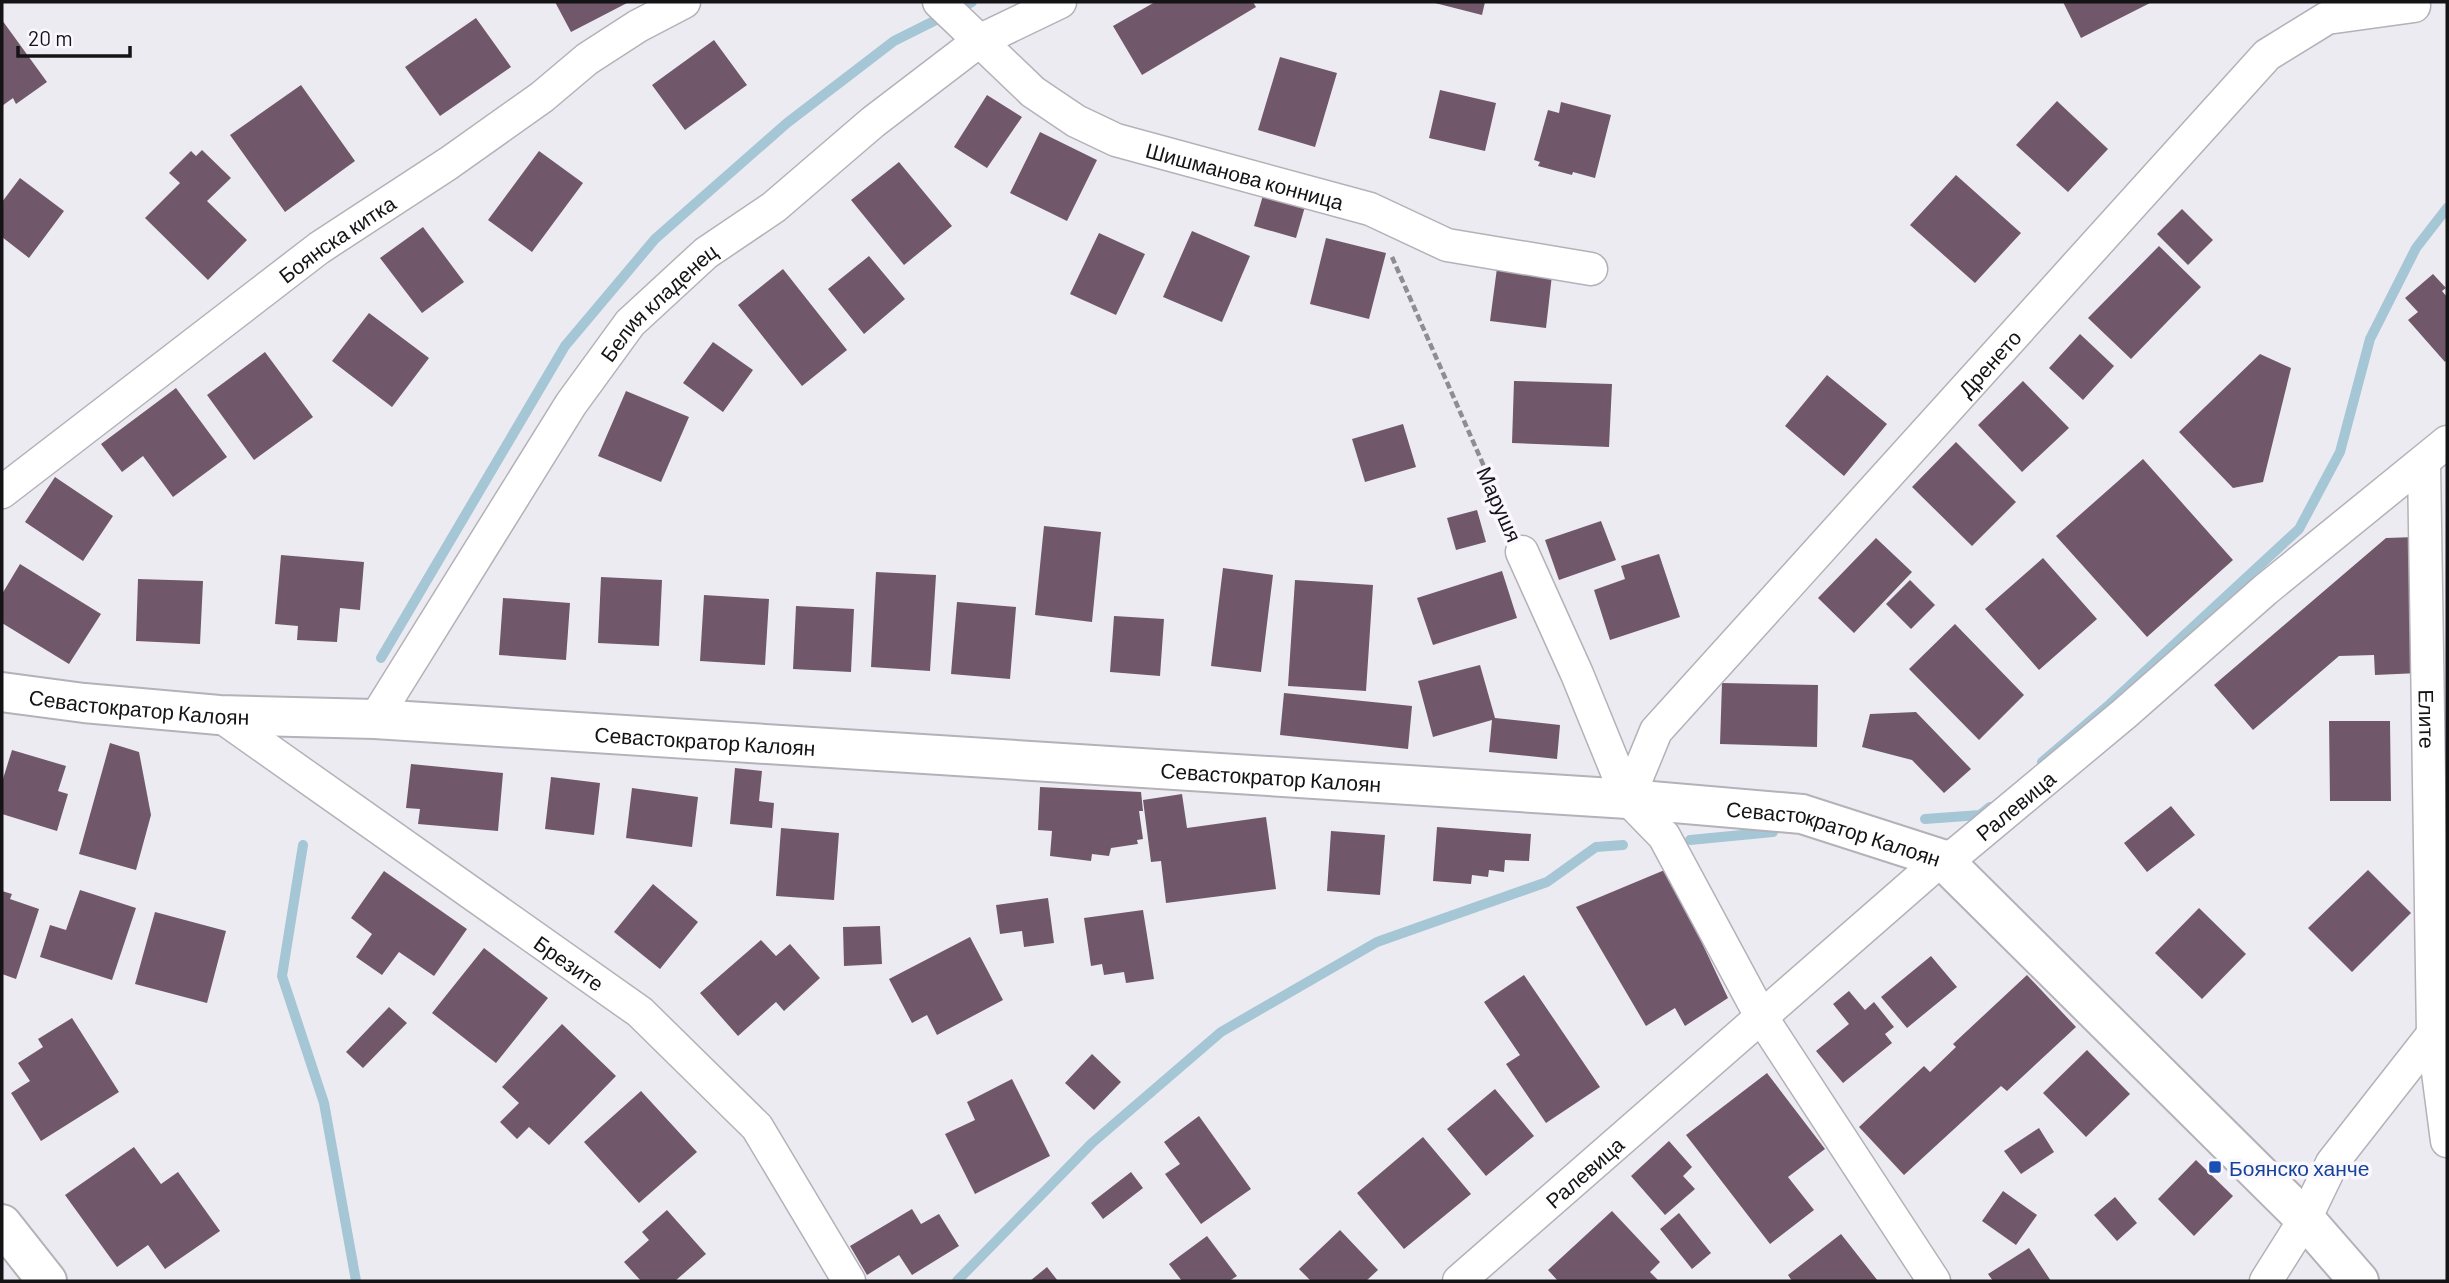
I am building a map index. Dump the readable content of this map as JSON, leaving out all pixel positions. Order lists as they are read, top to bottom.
{
  "streets": {
    "main road": ["Севастократор Калоян"],
    "street": [
      "Шишманова конница",
      "Боянска китка",
      "Белия кладенец",
      "Дренето",
      "Марушя",
      "Елите",
      "Ралевица",
      "Брезите"
    ]
  },
  "crossings": [
    ["Шишманова конница", "Белия кладенец"],
    ["Шишманова конница", "Марушя"],
    ["Белия кладенец", "Севастократор Калоян"],
    ["Дренето", "Марушя"],
    ["Дренето", "Севастократор Калоян"],
    ["Марушя", "Севастократор Калоян"],
    ["Севастократор Калоян", "Ралевица"],
    ["Севастократор Калоян", "Брезите"],
    ["Елите", "Ралевица"]
  ],
  "places": {
    "transit": ["Боянско ханче"]
  },
  "scale_bar": "20 m"
}
